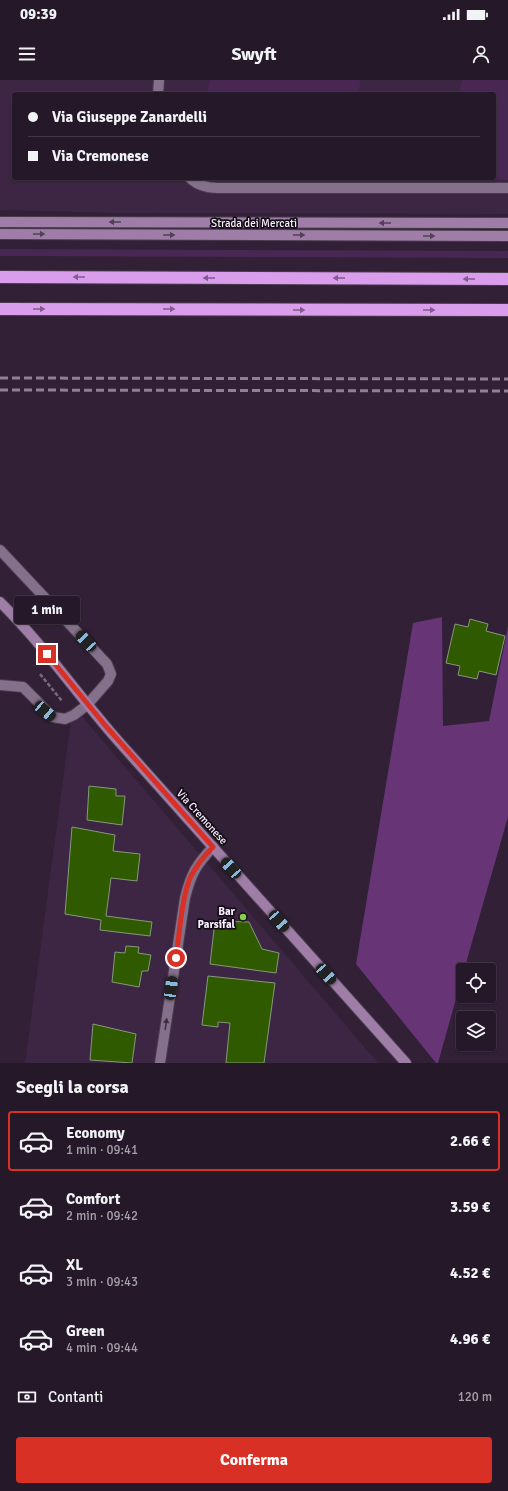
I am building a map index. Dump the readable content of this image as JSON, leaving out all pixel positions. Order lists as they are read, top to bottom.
{
  "streets": {
    "street": ["Strada dei Mercati", "Via Cremonese"]
  },
  "places": ["Bar Parsifal"],
  "page": {
    "status": "09:39",
    "header": "Swyft",
    "banner": ["Via Giuseppe Zanardelli", "Via Cremonese"],
    "bubble": "1 min",
    "heading": "Scegli la corsa",
    "list": [
      {
        "name": "Economy",
        "note": "1 min · 09:41",
        "value": "2.66 €"
      },
      {
        "name": "Comfort",
        "note": "2 min · 09:42",
        "value": "3.59 €"
      },
      {
        "name": "XL",
        "note": "3 min · 09:43",
        "value": "4.52 €"
      },
      {
        "name": "Green",
        "note": "4 min · 09:44",
        "value": "4.96 €"
      }
    ],
    "pay": ["Contanti", "120 m"],
    "buttons": "Conferma"
  }
}
